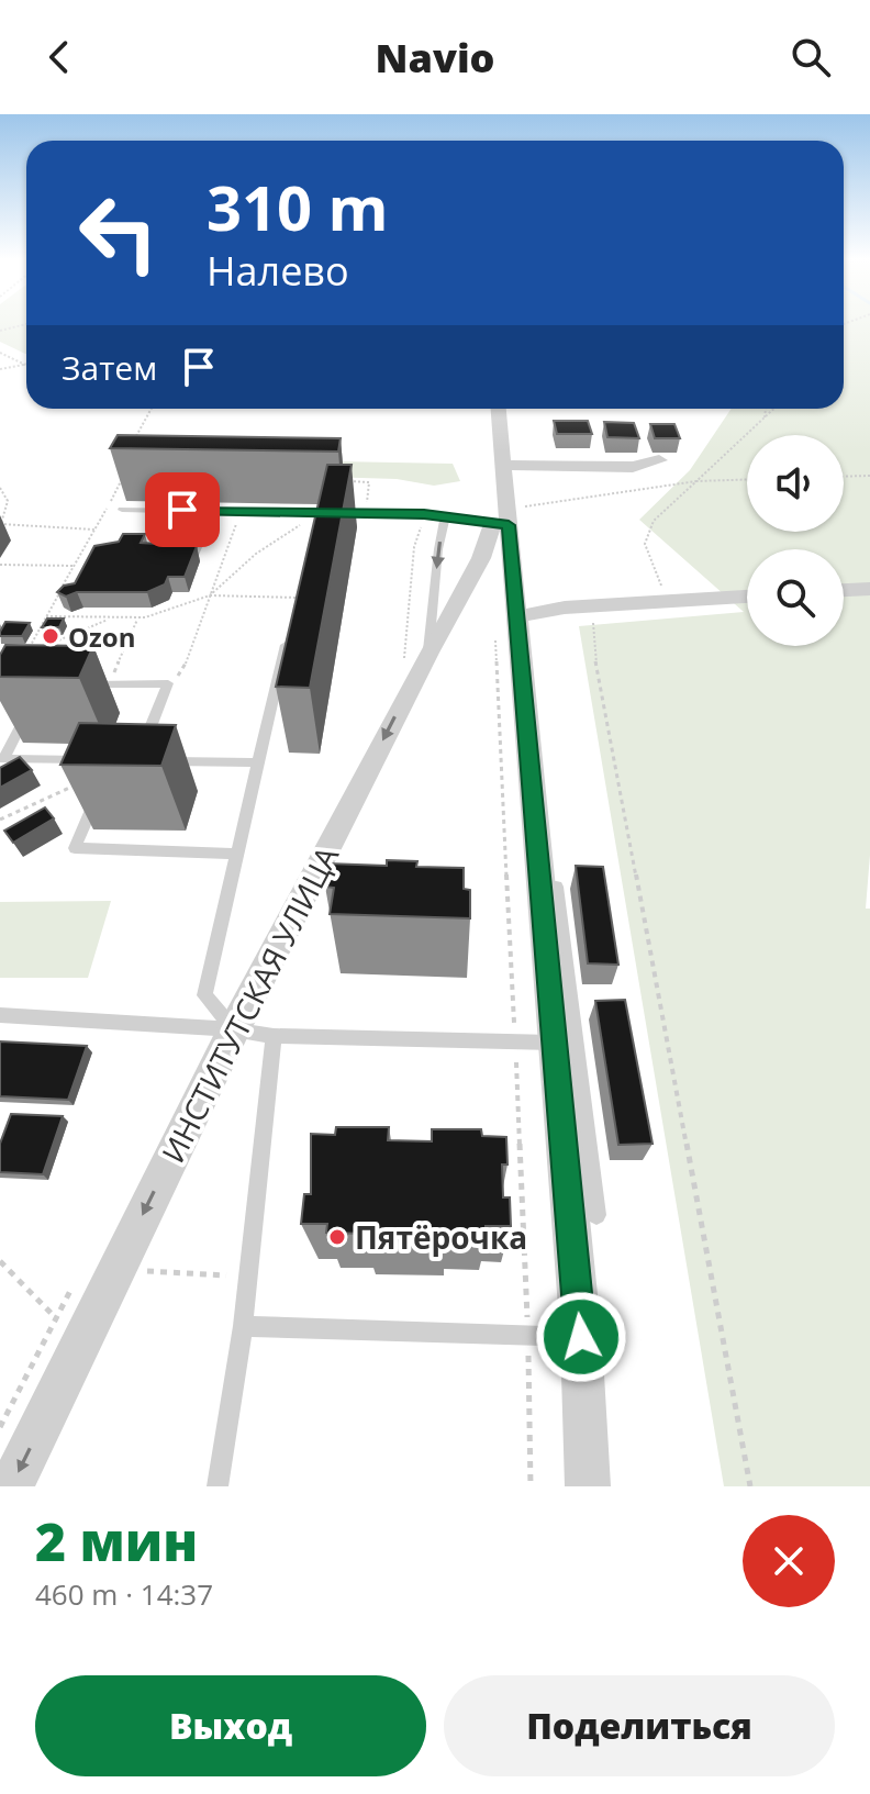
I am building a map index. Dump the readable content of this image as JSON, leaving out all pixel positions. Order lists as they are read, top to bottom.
{
  "streets": {
    "street": ["ИНСТИТУТСКАЯ УЛИЦА"]
  },
  "one_way": ["ИНСТИТУТСКАЯ УЛИЦА"],
  "places": ["Ozon", "Пятёрочка"],
  "page": {
    "header": "Navio",
    "turn": ["310 m", "Налево"],
    "then": "Затем",
    "heading": ["2 мин", "460 m · 14:37"],
    "buttons": ["Выход", "Поделиться"]
  }
}
